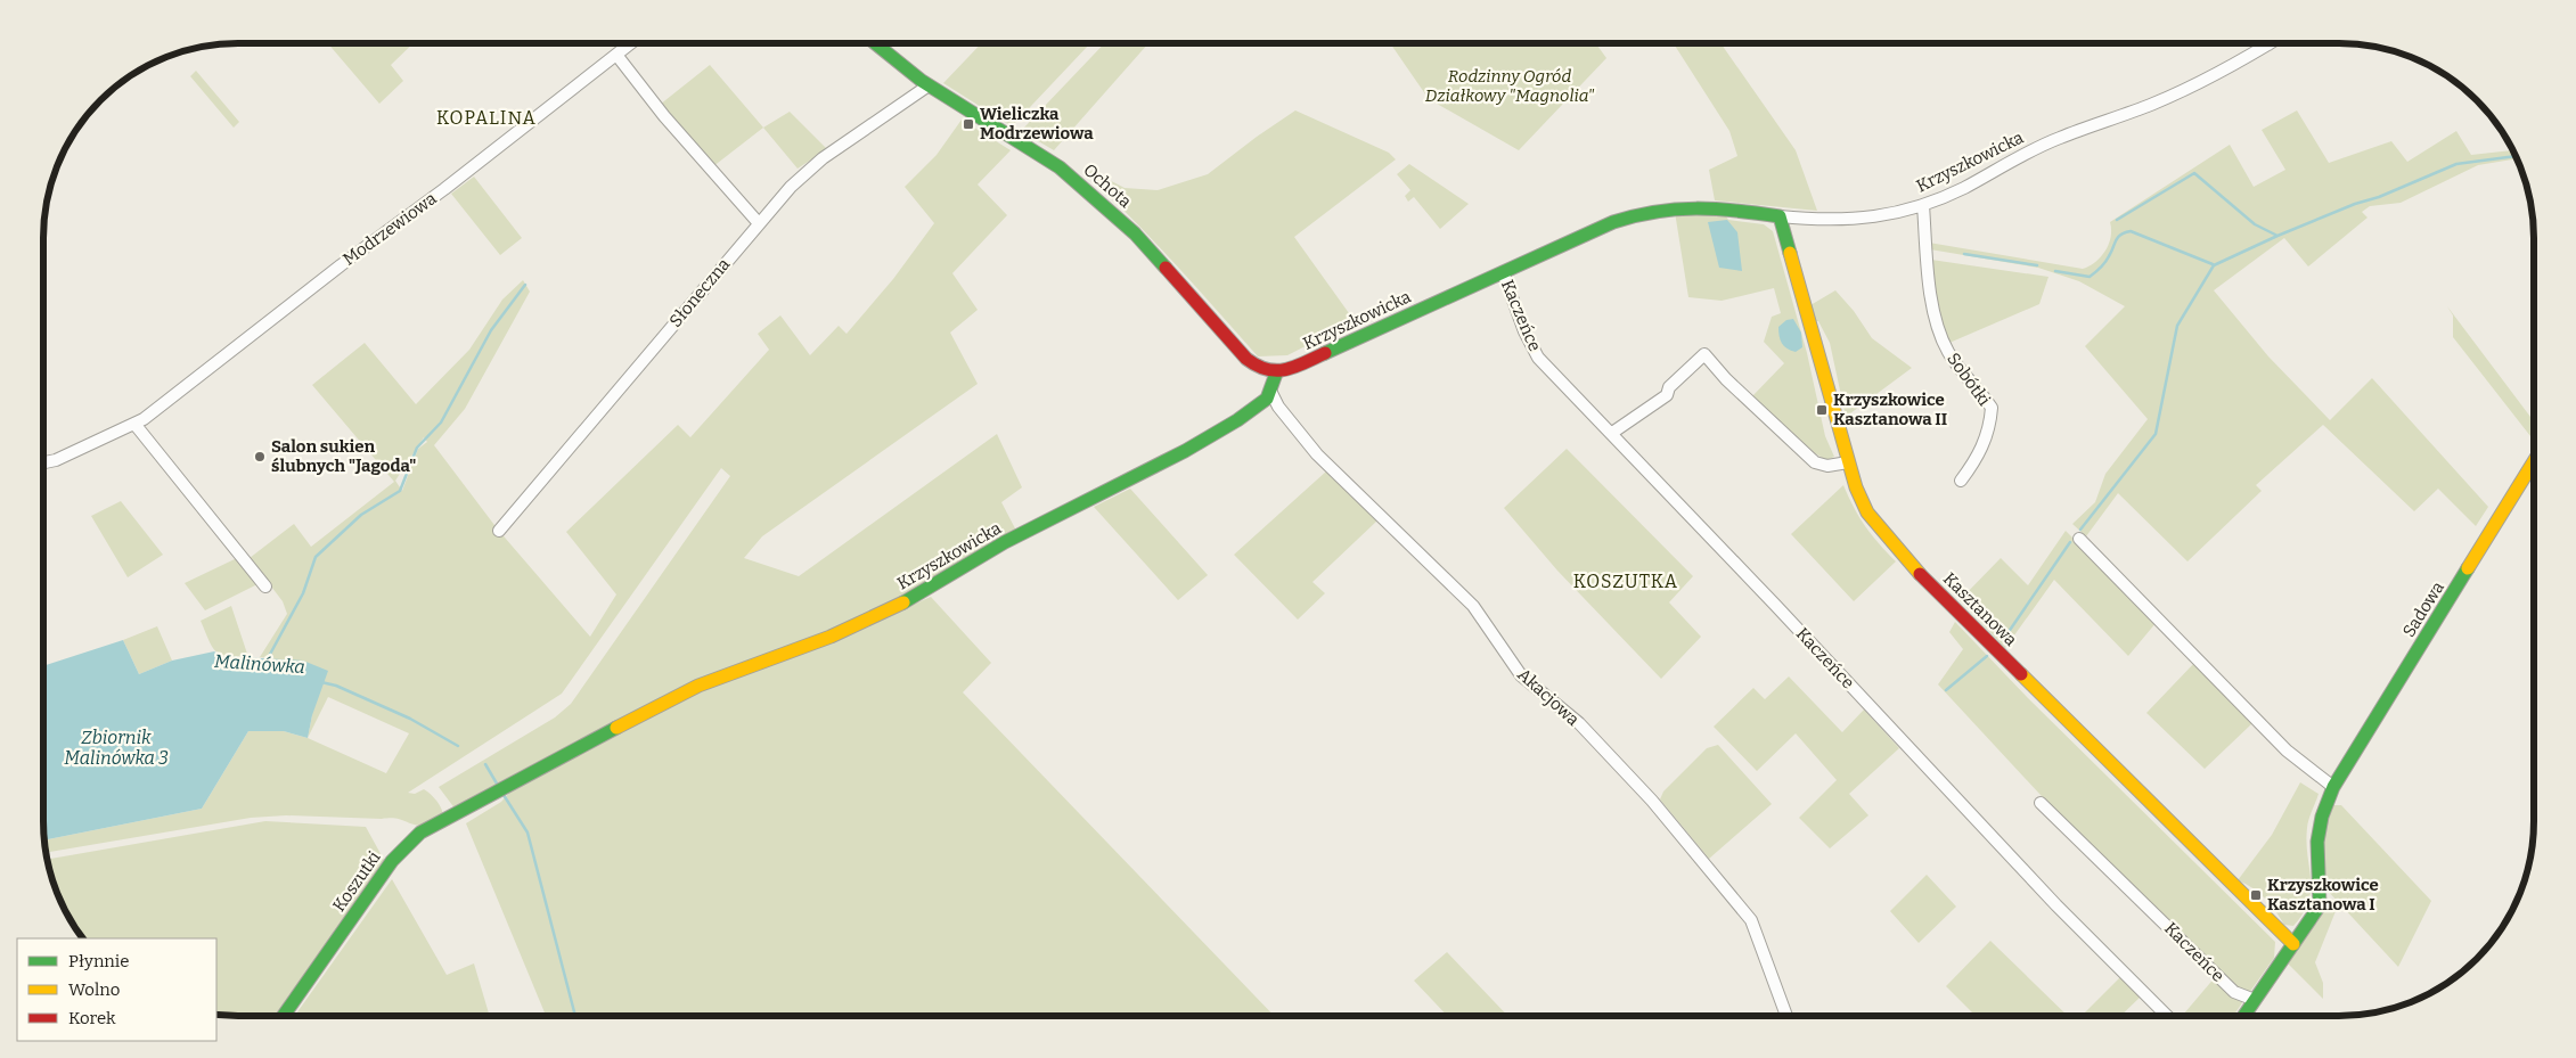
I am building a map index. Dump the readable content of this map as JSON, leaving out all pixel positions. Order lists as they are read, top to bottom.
{
  "streets": {
    "street": [
      "Krzyszkowicka",
      "Ochota",
      "Modrzewiowa",
      "Słoneczna",
      "Kaczeńce",
      "Sobótki",
      "Kasztanowa",
      "Sadowa",
      "Akacjowa",
      "Koszutki"
    ]
  },
  "crossings": [
    ["Krzyszkowicka", "Ochota"],
    ["Krzyszkowicka", "Kaczeńce"],
    ["Krzyszkowicka", "Sobótki"],
    ["Krzyszkowicka", "Kasztanowa"],
    ["Krzyszkowicka", "Akacjowa"],
    ["Krzyszkowicka", "Koszutki"],
    ["Ochota", "Słoneczna"],
    ["Kaczeńce", "Sadowa"],
    ["Kasztanowa", "Sadowa"]
  ],
  "districts": ["KOPALINA", "KOSZUTKA"],
  "water": ["Malinówka", "Zbiornik Malinówka 3"],
  "parks": ["Rodzinny Ogród Działkowy \"Magnolia\""],
  "places": {
    "transit": ["Wieliczka Modrzewiowa", "Krzyszkowice Kasztanowa II", "Krzyszkowice Kasztanowa I"],
    "other": ["Salon sukien ślubnych \"Jagoda\""]
  },
  "legend": ["Płynnie", "Wolno", "Korek"]
}
